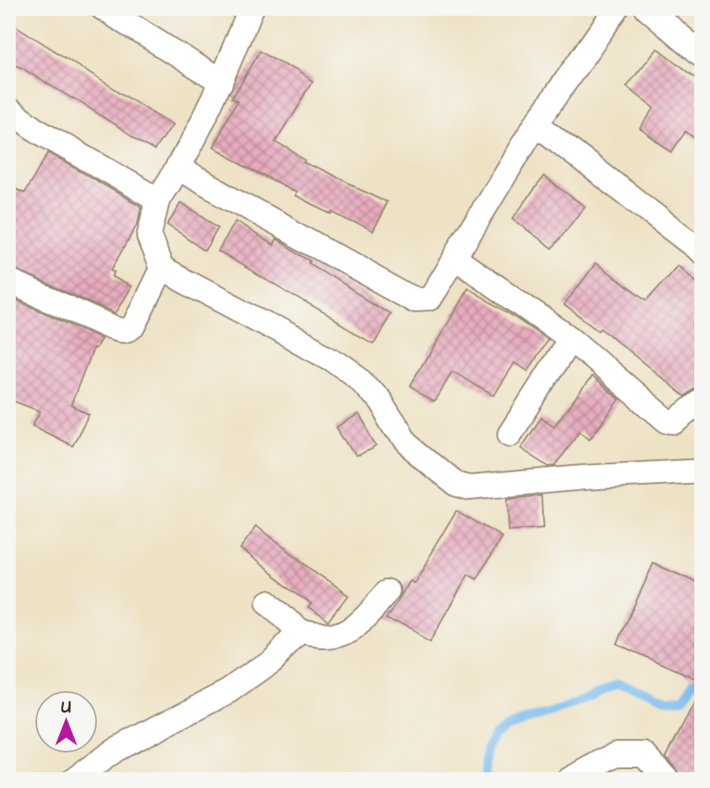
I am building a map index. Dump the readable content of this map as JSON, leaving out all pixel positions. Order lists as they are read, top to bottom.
{
  "north": "top"
}
